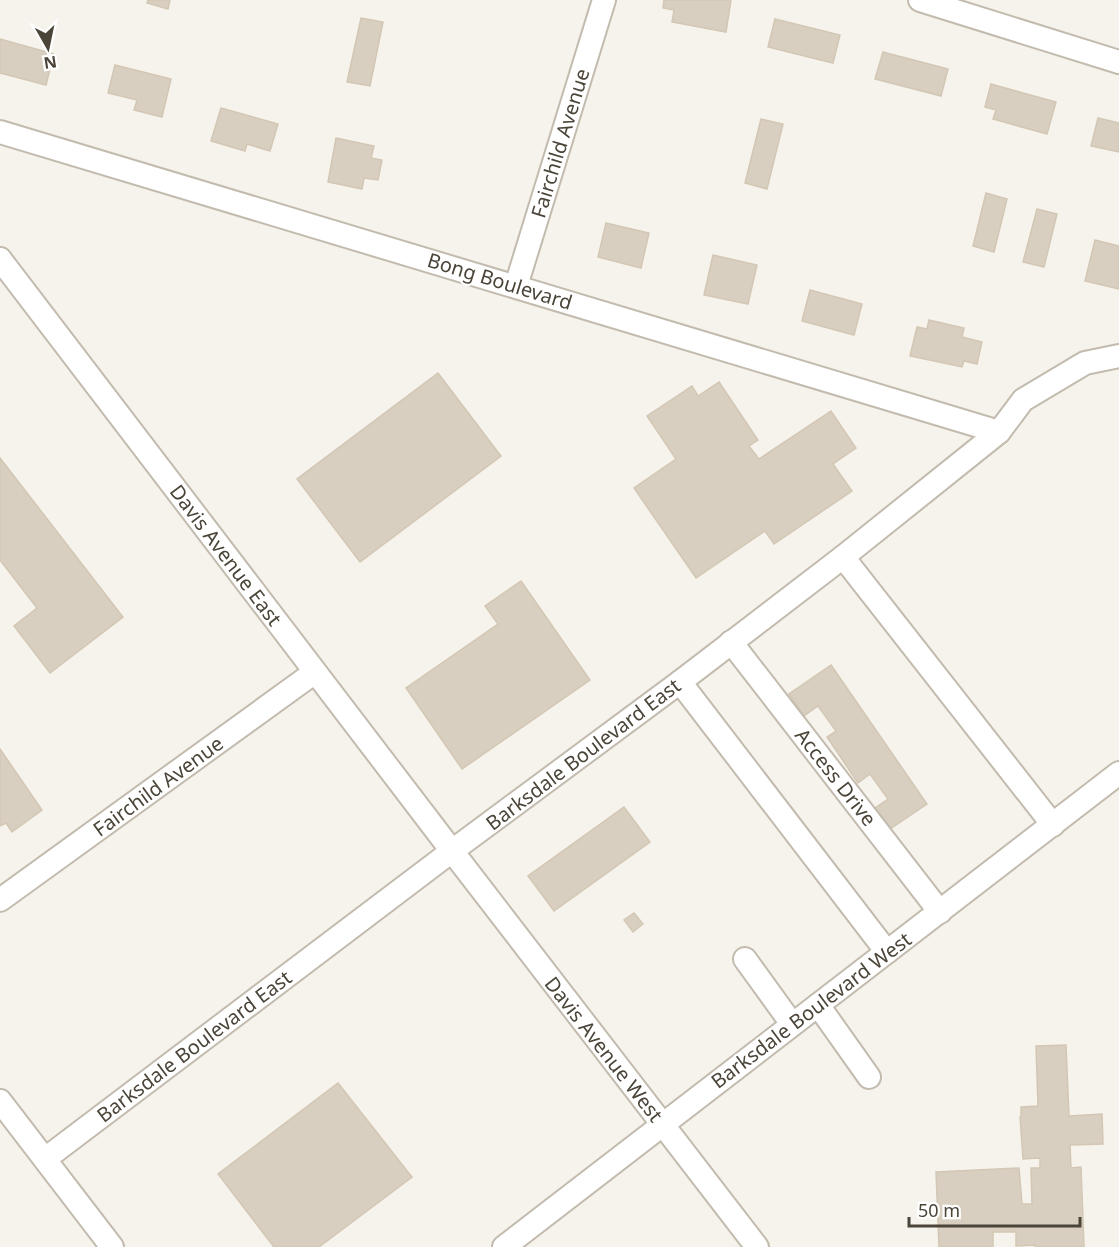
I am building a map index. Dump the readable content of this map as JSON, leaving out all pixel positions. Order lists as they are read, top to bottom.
{
  "streets": {
    "street": [
      "Fairchild Avenue",
      "Bong Boulevard",
      "Davis Avenue East",
      "Barksdale Boulevard East",
      "Access Drive",
      "Barksdale Boulevard West",
      "Davis Avenue West"
    ]
  },
  "crossings": [
    ["Fairchild Avenue", "Bong Boulevard"],
    ["Fairchild Avenue", "Davis Avenue East"],
    ["Bong Boulevard", "Barksdale Boulevard East"],
    ["Davis Avenue East", "Barksdale Boulevard East"],
    ["Davis Avenue East", "Davis Avenue West"],
    ["Barksdale Boulevard East", "Access Drive"],
    ["Barksdale Boulevard East", "Davis Avenue West"],
    ["Access Drive", "Barksdale Boulevard West"],
    ["Barksdale Boulevard West", "Davis Avenue West"]
  ],
  "scale_bar": "50 m",
  "north": "bottom"
}
